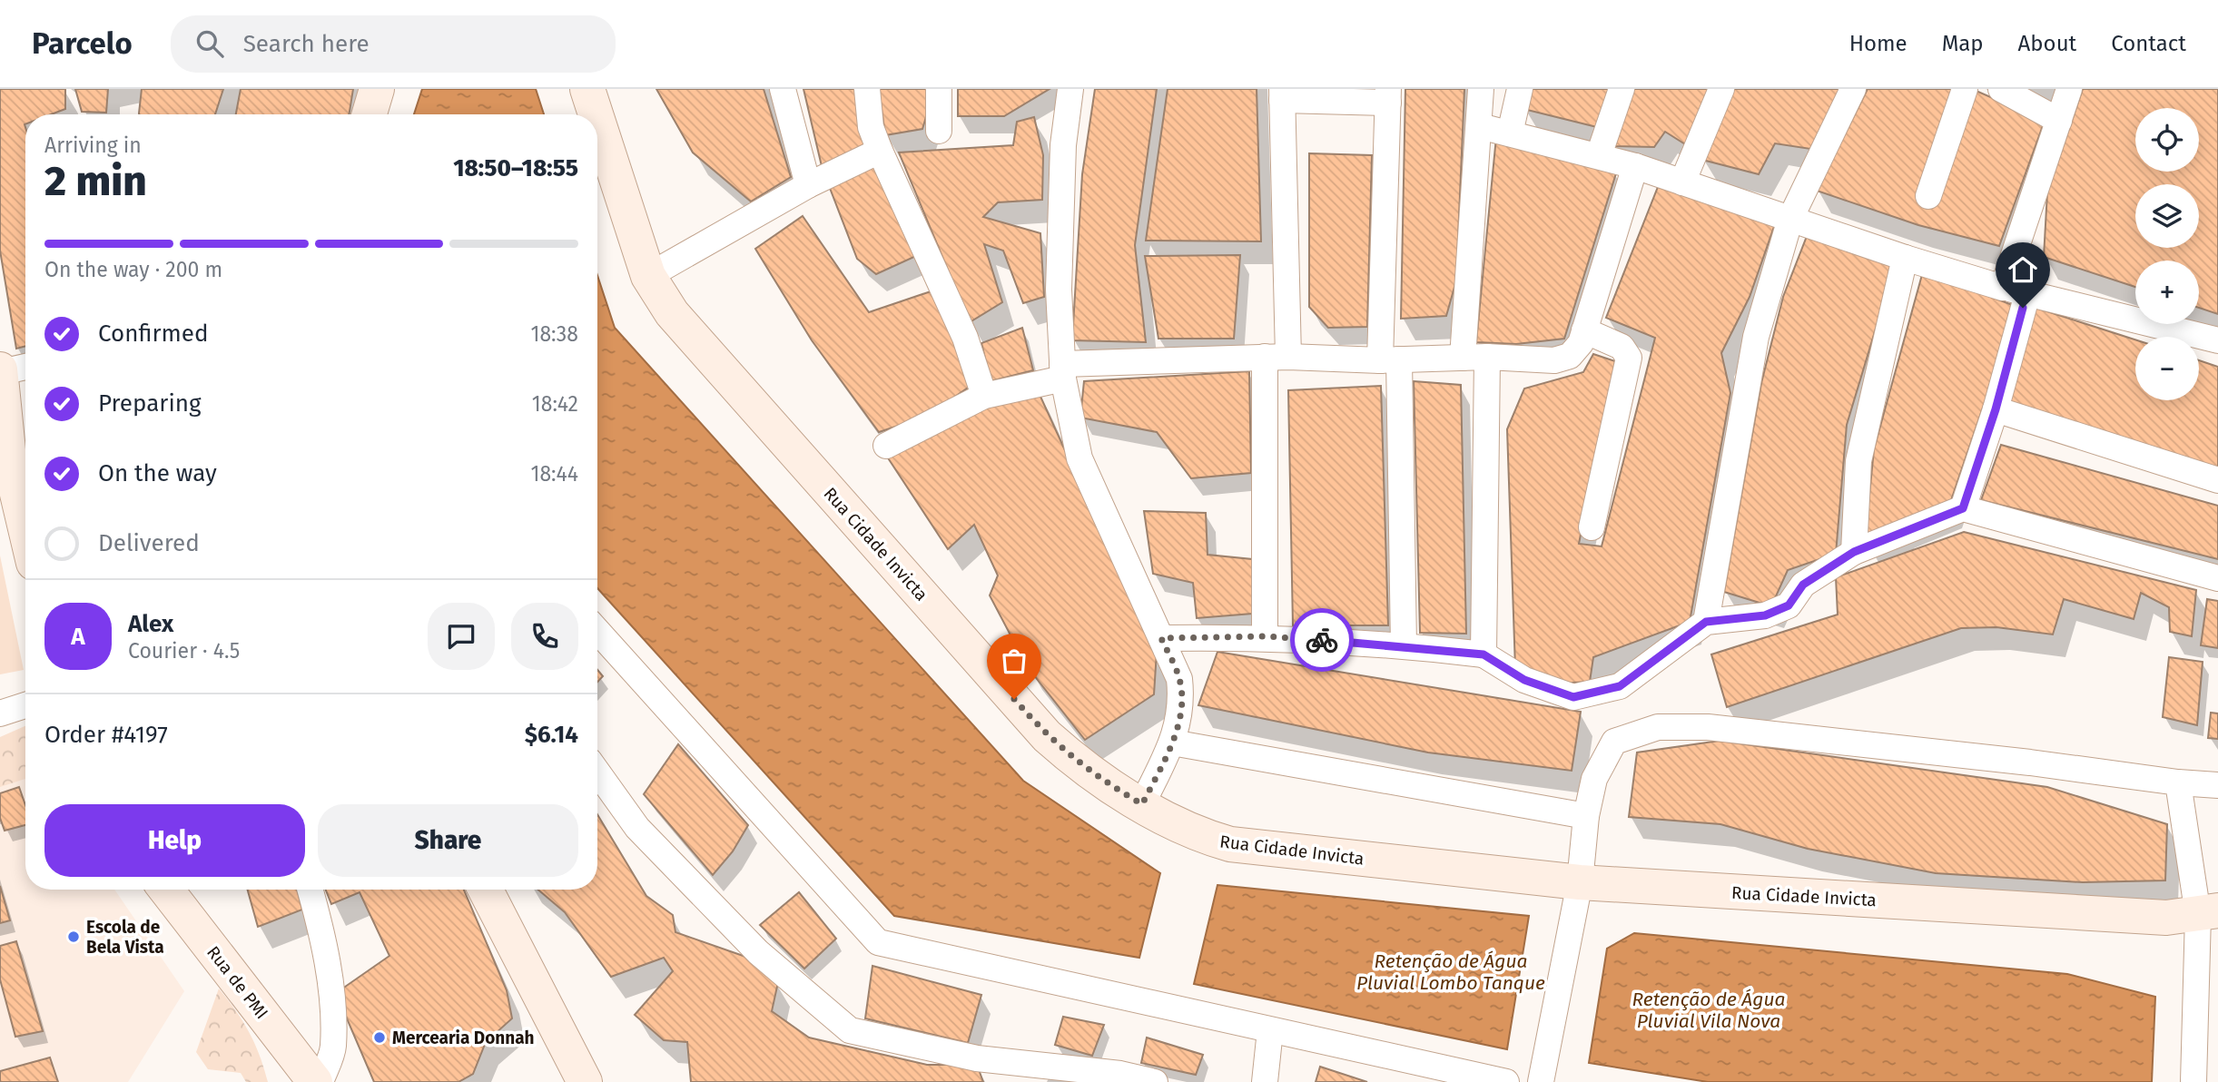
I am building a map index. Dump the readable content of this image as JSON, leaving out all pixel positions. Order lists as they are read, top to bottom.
{
  "streets": {
    "main road": ["Rua Cidade Invicta", "Rua de PMI"]
  },
  "water": ["Retenção de Água Pluvial Lombo Tanque", "Retenção de Água Pluvial Vila Nova"],
  "places": ["Escola de Bela Vista", "Mercearia Donnah"],
  "page": {
    "header": "Parcelo",
    "search": "Search here",
    "nav": [
      "Home",
      "Map",
      "About",
      "Contact"
    ],
    "map_buttons": ["+", "−"],
    "heading": ["2 min", "Arriving in", "18:50–18:55"],
    "panel": [
      "Alex",
      "Courier · 4.5",
      "Order #4197",
      "$6.14"
    ],
    "bar": "On the way · 200 m",
    "list": [
      ["Confirmed", "18:38"],
      ["Preparing", "18:42"],
      ["On the way", "18:44"],
      "Delivered"
    ],
    "round": "A",
    "buttons": ["Help", "Share"]
  }
}
